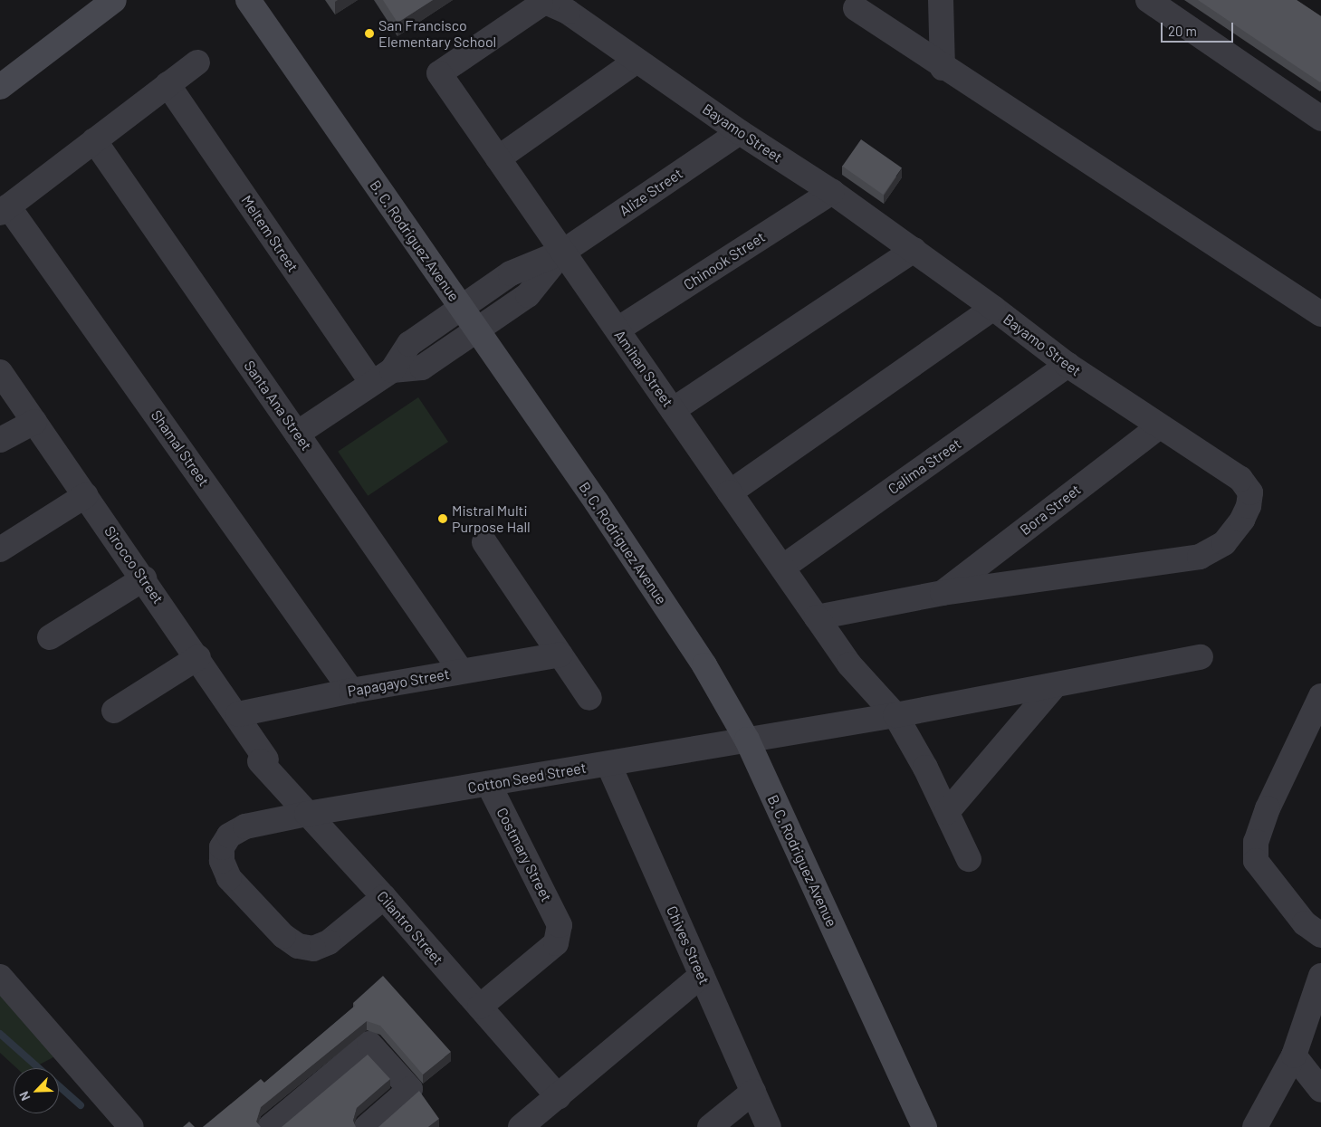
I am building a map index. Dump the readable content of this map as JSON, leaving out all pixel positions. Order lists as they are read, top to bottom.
{
  "streets": {
    "street": [
      "Bayamo Street",
      "Alize Street",
      "Meltem Street",
      "B. C. Rodriguez Avenue",
      "Chinook Street",
      "Amihan Street",
      "Santa Ana Street",
      "Shamal Street",
      "Calima Street",
      "Bora Street",
      "Sirocco Street",
      "Papagayo Street",
      "Cotton Seed Street",
      "Costmary Street",
      "Cilantro Street",
      "Chives Street"
    ]
  },
  "crossings": [
    ["Bayamo Street", "Alize Street"],
    ["Bayamo Street", "Chinook Street"],
    ["Bayamo Street", "Amihan Street"],
    ["Bayamo Street", "Calima Street"],
    ["Bayamo Street", "Bora Street"],
    ["Alize Street", "Amihan Street"],
    ["B. C. Rodriguez Avenue", "Cotton Seed Street"],
    ["Chinook Street", "Amihan Street"],
    ["Amihan Street", "Calima Street"],
    ["Amihan Street", "Cotton Seed Street"],
    ["Santa Ana Street", "Papagayo Street"],
    ["Shamal Street", "Papagayo Street"],
    ["Sirocco Street", "Papagayo Street"],
    ["Sirocco Street", "Cilantro Street"],
    ["Cotton Seed Street", "Costmary Street"],
    ["Cotton Seed Street", "Cilantro Street"],
    ["Cotton Seed Street", "Chives Street"],
    ["Costmary Street", "Cilantro Street"]
  ],
  "places": ["San Francisco Elementary School", "Mistral Multi Purpose Hall"],
  "scale_bar": "20 m",
  "north": "bottom left"
}
